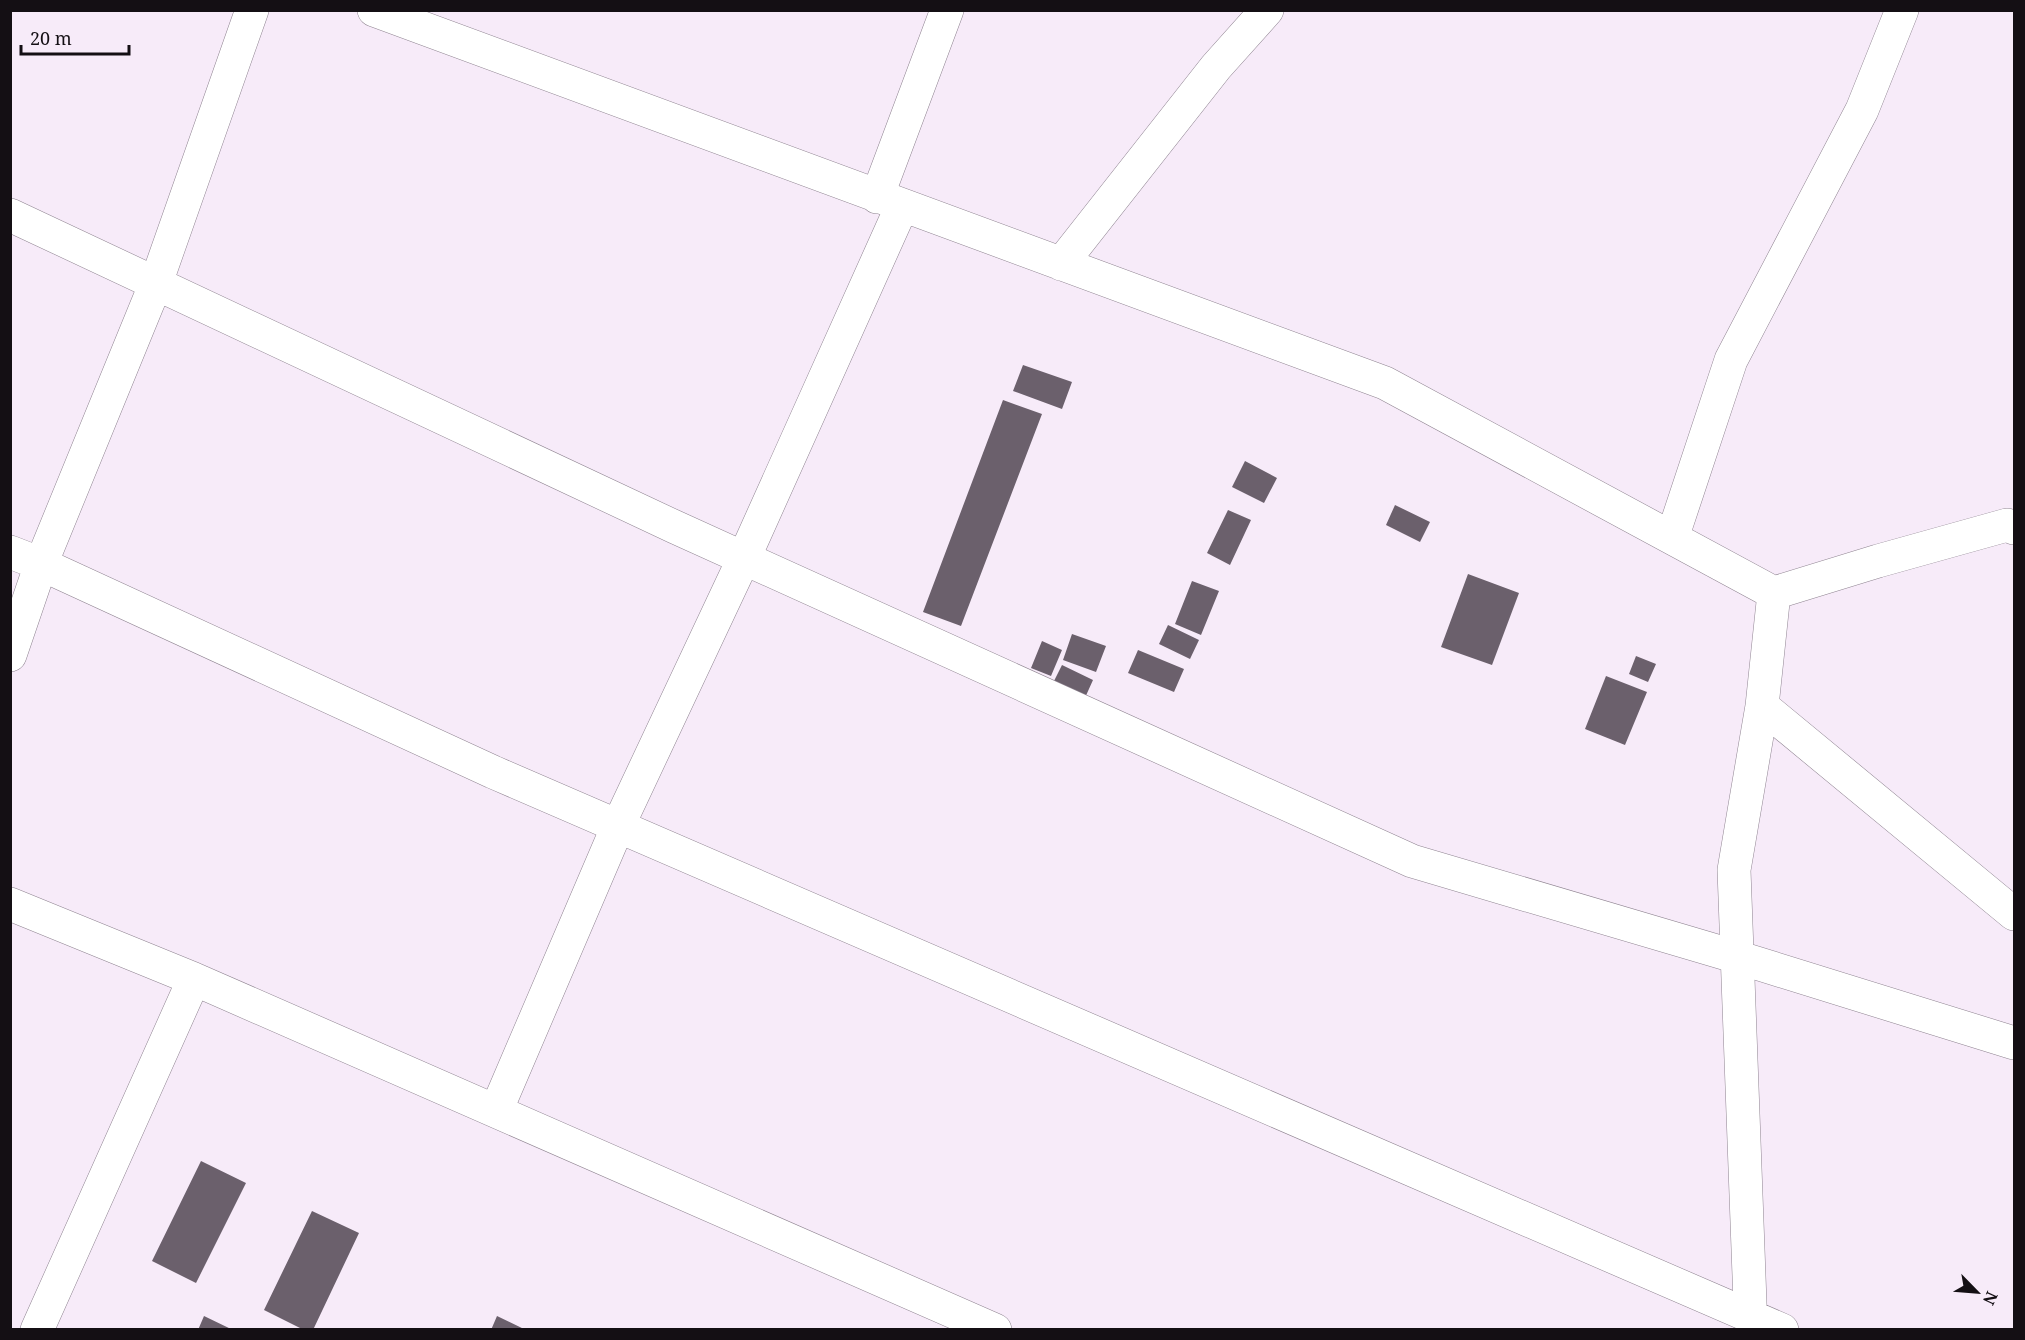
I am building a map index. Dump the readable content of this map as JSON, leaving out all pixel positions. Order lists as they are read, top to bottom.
{
  "scale_bar": "20 m",
  "north": "bottom right"
}
